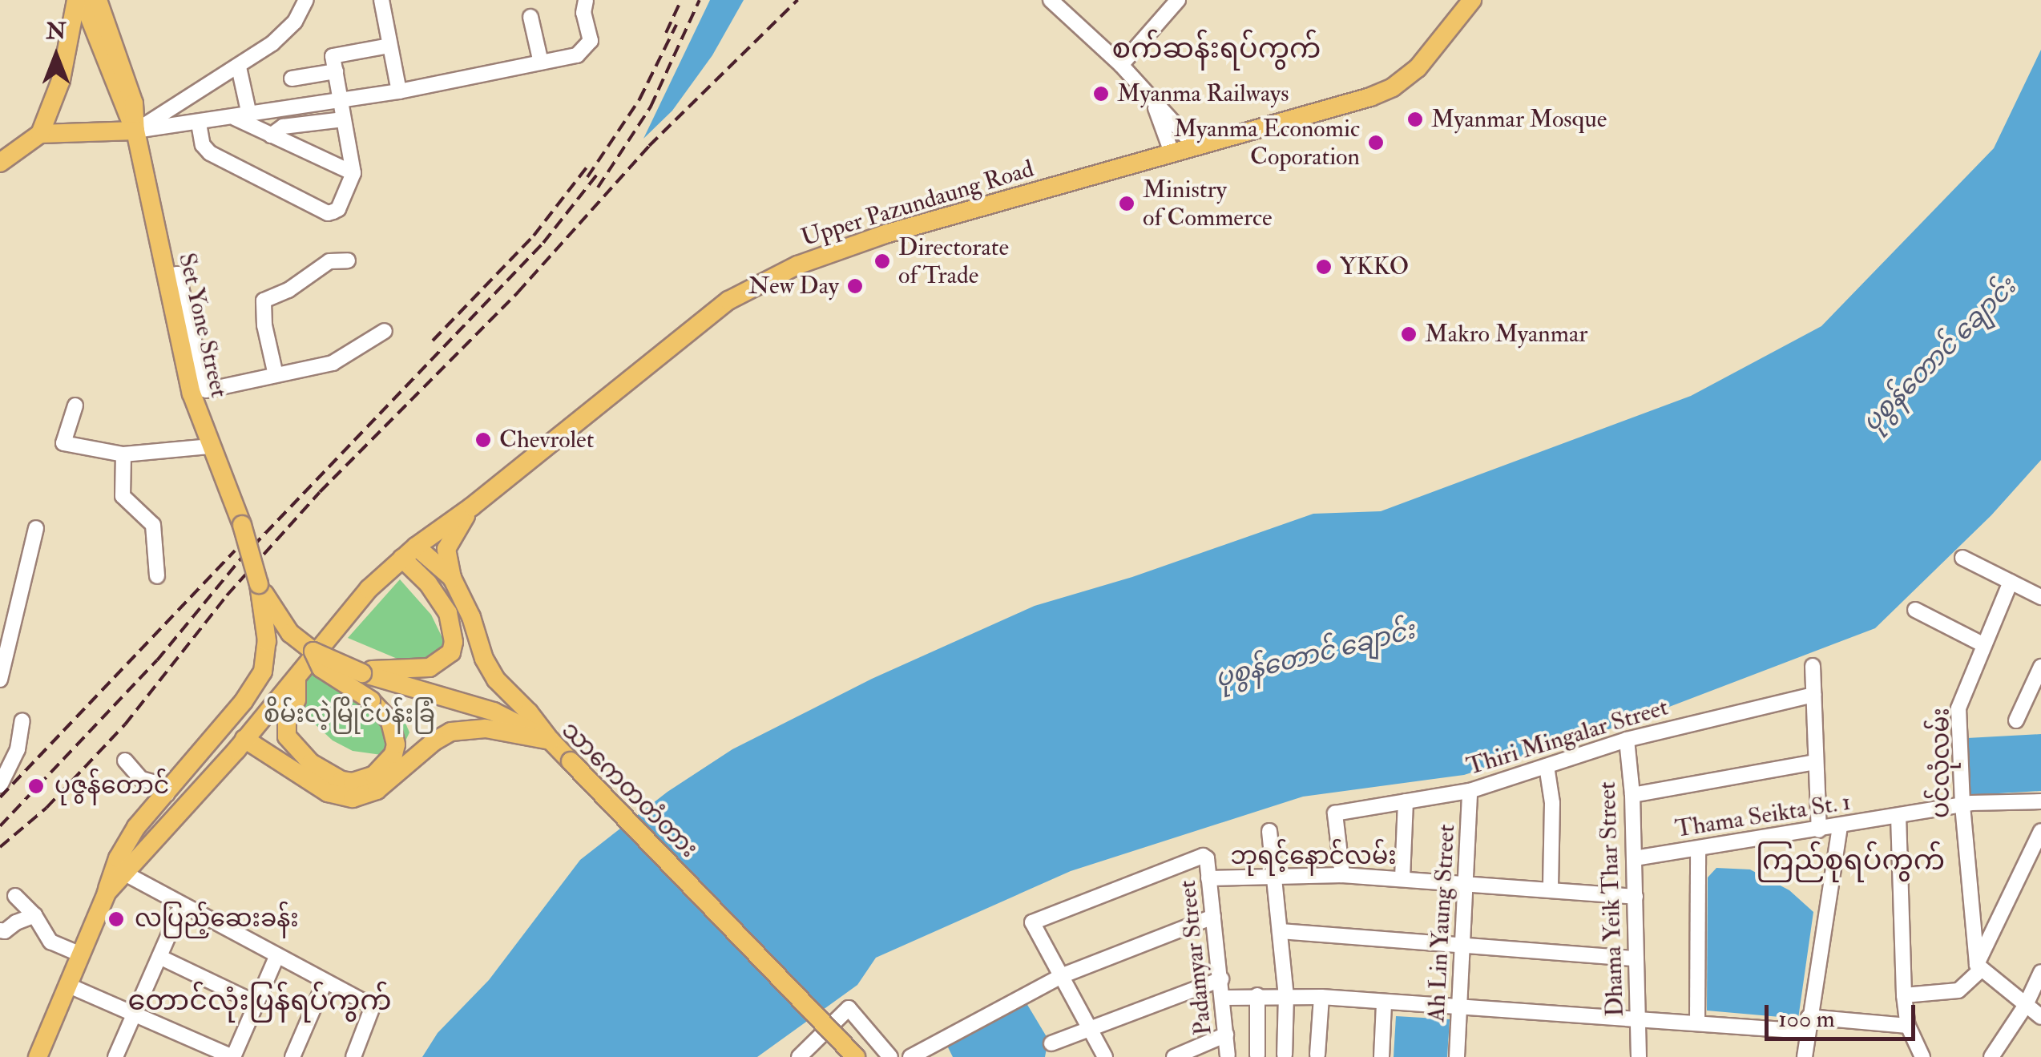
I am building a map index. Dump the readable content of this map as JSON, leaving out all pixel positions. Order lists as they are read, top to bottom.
{
  "streets": {
    "main road": ["Upper Pazundaung Road", "Set Yone Street", "သာကေတတံတား"],
    "street": [
      "Thiri Mingalar Street",
      "ပင်လုံလမ်း",
      "Thama Seikta St. 1",
      "ဘုရင့်နောင်လမ်း",
      "Dhama Yeik Thar Street",
      "Ah Lin Yaung Street",
      "Padamyar Street"
    ]
  },
  "crossings": [
    ["Set Yone Street", "သာကေတတံတား"],
    ["Thiri Mingalar Street", "ဘုရင့်နောင်လမ်း"],
    ["Thiri Mingalar Street", "Dhama Yeik Thar Street"],
    ["Thiri Mingalar Street", "Ah Lin Yaung Street"],
    ["ပင်လုံလမ်း", "Thama Seikta St. 1"],
    ["Thama Seikta St. 1", "Dhama Yeik Thar Street"],
    ["ဘုရင့်နောင်လမ်း", "Dhama Yeik Thar Street"],
    ["ဘုရင့်နောင်လမ်း", "Ah Lin Yaung Street"],
    ["ဘုရင့်နောင်လမ်း", "Padamyar Street"]
  ],
  "districts": ["စက်ဆန်းရပ်ကွက်", "ကြည်စုရပ်ကွက်", "တောင်လုံးပြန်ရပ်ကွက်"],
  "water": ["ပုစွန်တောင် ချောင်း"],
  "parks": ["စိမ်းလဲ့မြိုင်ပန်းခြံ"],
  "places": [
    "Myanma Railways",
    "Myanmar Mosque",
    "Myanma Economic Coporation",
    "Ministry of Commerce",
    "Directorate of Trade",
    "YKKO",
    "New Day",
    "Makro Myanmar",
    "Chevrolet",
    "ပုဇွန်တောင်",
    "လပြည့်ဆေးခန်း"
  ],
  "scale_bar": "100 m",
  "north": "top"
}
